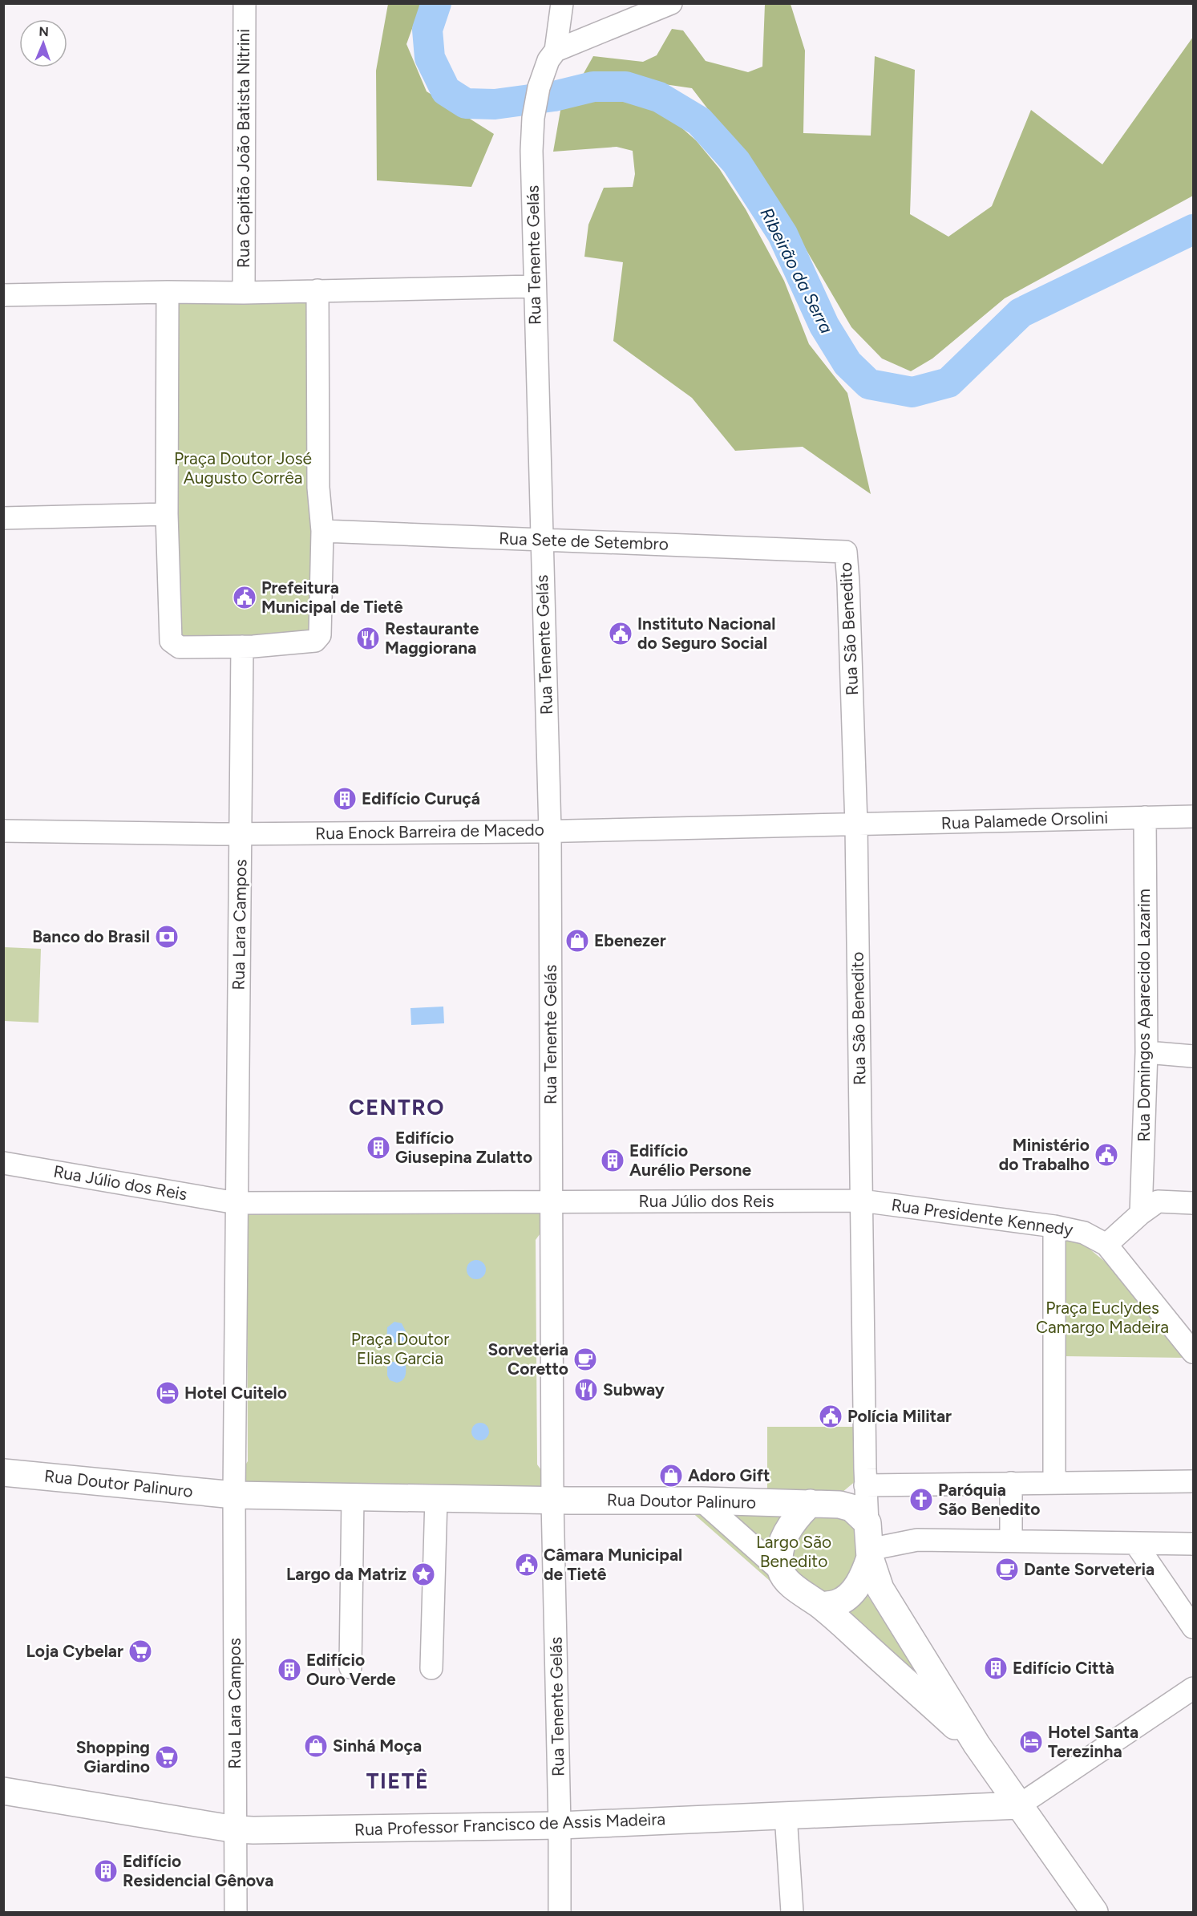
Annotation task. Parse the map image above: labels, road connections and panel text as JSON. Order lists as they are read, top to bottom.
{
  "streets": {
    "main road": ["Rua Doutor Palinuro", "Rua Professor Francisco de Assis Madeira"],
    "street": [
      "Rua Capitão João Batista Nitrini",
      "Rua Tenente Gelás",
      "Rua Sete de Setembro",
      "Rua São Benedito",
      "Rua Palamede Orsolini",
      "Rua Enock Barreira de Macedo",
      "Rua Lara Campos",
      "Rua Domingos Aparecido Lazarim",
      "Rua Júlio dos Reis",
      "Rua Presidente Kennedy"
    ]
  },
  "crossings": [
    ["Rua Tenente Gelás", "Rua Sete de Setembro"],
    ["Rua Tenente Gelás", "Rua Enock Barreira de Macedo"],
    ["Rua Tenente Gelás", "Rua Júlio dos Reis"],
    ["Rua Tenente Gelás", "Rua Doutor Palinuro"],
    ["Rua Tenente Gelás", "Rua Professor Francisco de Assis Madeira"],
    ["Rua Sete de Setembro", "Rua São Benedito"],
    ["Rua São Benedito", "Rua Palamede Orsolini"],
    ["Rua São Benedito", "Rua Enock Barreira de Macedo"],
    ["Rua São Benedito", "Rua Júlio dos Reis"],
    ["Rua São Benedito", "Rua Presidente Kennedy"],
    ["Rua Palamede Orsolini", "Rua Enock Barreira de Macedo"],
    ["Rua Palamede Orsolini", "Rua Domingos Aparecido Lazarim"],
    ["Rua Enock Barreira de Macedo", "Rua Lara Campos"],
    ["Rua Lara Campos", "Rua Júlio dos Reis"],
    ["Rua Lara Campos", "Rua Doutor Palinuro"],
    ["Rua Lara Campos", "Rua Professor Francisco de Assis Madeira"],
    ["Rua Júlio dos Reis", "Rua Presidente Kennedy"]
  ],
  "districts": ["CENTRO", "TIETÊ"],
  "water": ["Ribeirão da Serra"],
  "parks": [
    "Praça Doutor José Augusto Corrêa",
    "Praça Euclydes Camargo Madeira",
    "Praça Doutor Elias Garcia",
    "Largo São Benedito"
  ],
  "places": {
    "public building": [
      "Prefeitura Municipal de Tietê",
      "Instituto Nacional do Seguro Social",
      "Ministério do Trabalho",
      "Polícia Militar",
      "Câmara Municipal de Tietê"
    ],
    "restaurant": ["Restaurante Maggiorana", "Subway"],
    "building": [
      "Edifício Curuçá",
      "Edifício Giusepina Zulatto",
      "Edifício Aurélio Persone",
      "Edifício Città",
      "Edifício Ouro Verde",
      "Edifício Residencial Gênova"
    ],
    "bank": ["Banco do Brasil"],
    "shop": ["Ebenezer", "Adoro Gift", "Sinhá Moça"],
    "cafe": ["Sorveteria Coretto", "Dante Sorveteria"],
    "hotel": ["Hotel Cuitelo", "Hotel Santa Terezinha"],
    "church": ["Paróquia São Benedito"],
    "place": ["Largo da Matriz"],
    "supermarket": ["Loja Cybelar", "Shopping Giardino"]
  },
  "north": "top"
}
